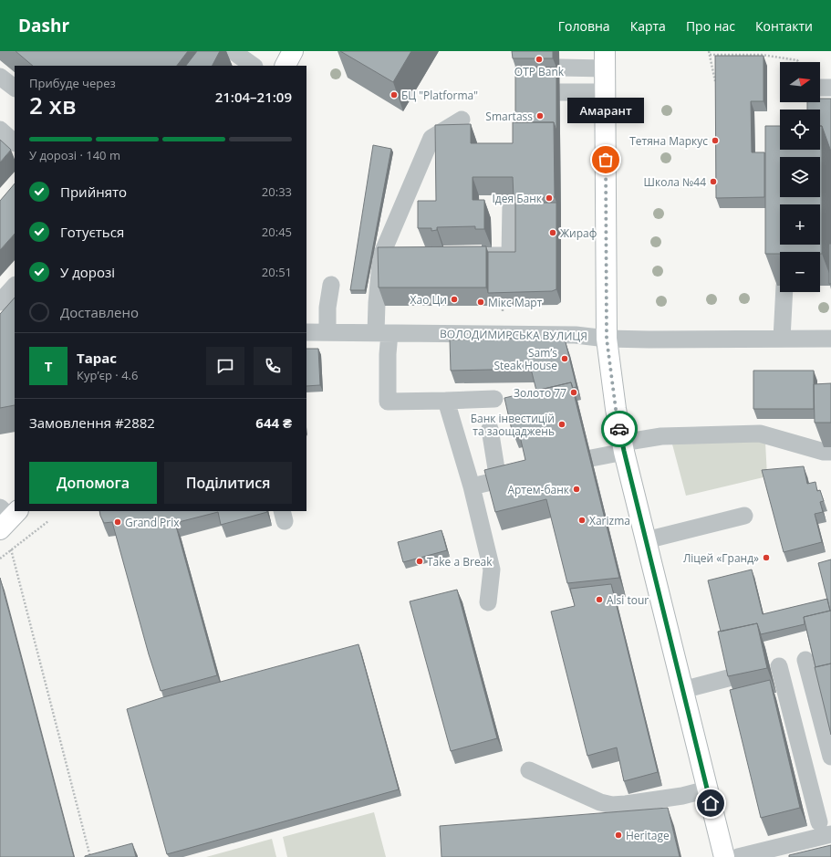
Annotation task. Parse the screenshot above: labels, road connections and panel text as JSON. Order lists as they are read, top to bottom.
{
  "streets": {
    "street": ["ВОЛОДИМИРСЬКА ВУЛИЦЯ"]
  },
  "places": [
    "OTP Bank",
    "БЦ \"Platforma\"",
    "Smartass",
    "Тетяна Маркус",
    "Амарант",
    "Школа №44",
    "Ідея Банк",
    "Жираф",
    "Хао Ци",
    "Мікс Март",
    "Sam’s Steak House",
    "Золото 77",
    "Банк інвестицій та заощаджень",
    "Артем-банк",
    "Xarizma",
    "Grand Prix",
    "Ліцей «Гранд»",
    "Take a Break",
    "Alsi tour",
    "Heritage"
  ],
  "north": "right",
  "page": {
    "header": "Dashr",
    "nav": [
      "Головна",
      "Карта",
      "Про нас",
      "Контакти"
    ],
    "map_buttons": ["+", "−"],
    "heading": ["2 хв", "Прибуде через", "21:04–21:09"],
    "panel": [
      "Тарас",
      "Кур’єр · 4.6",
      "Замовлення #2882",
      "644 ₴"
    ],
    "bubble": "Амарант",
    "bar": "У дорозі · 140 m",
    "list": [
      ["Прийнято", "20:33"],
      ["Готується", "20:45"],
      ["У дорозі", "20:51"],
      "Доставлено"
    ],
    "round": "Т",
    "buttons": ["Допомога", "Поділитися"]
  }
}
